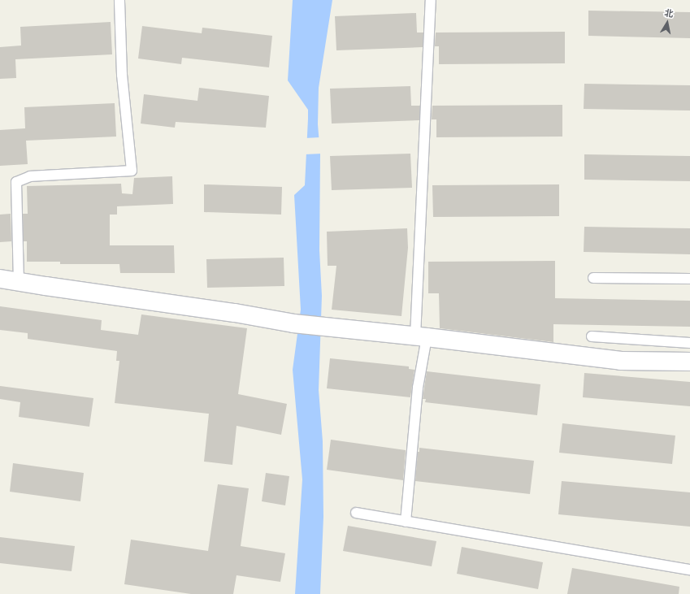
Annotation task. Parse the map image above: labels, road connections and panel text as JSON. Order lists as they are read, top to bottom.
{
  "north": "top"
}
